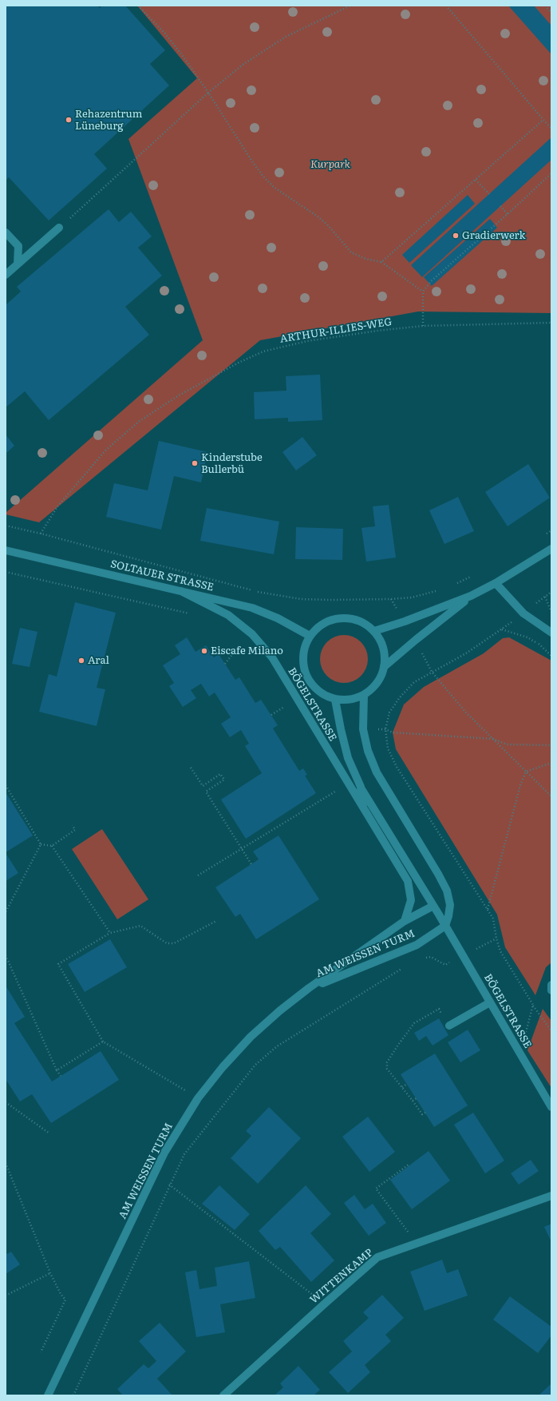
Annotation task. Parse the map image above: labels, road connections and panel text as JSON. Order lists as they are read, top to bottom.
{
  "streets": {
    "main road": [
      "SOLTAUER STRASSE",
      "BÖGELSTRASSE",
      "AM WEISSEN TURM",
      "WITTENKAMP"
    ],
    "path": ["ARTHUR-ILLIES-WEG"]
  },
  "crossings": [
    ["SOLTAUER STRASSE", "BÖGELSTRASSE"],
    ["BÖGELSTRASSE", "AM WEISSEN TURM"]
  ],
  "parks": ["Kurpark"],
  "places": [
    "Rehazentrum Lüneburg",
    "Gradierwerk",
    "Kinderstube Bullerbü",
    "Eiscafe Milano",
    "Aral"
  ]
}
